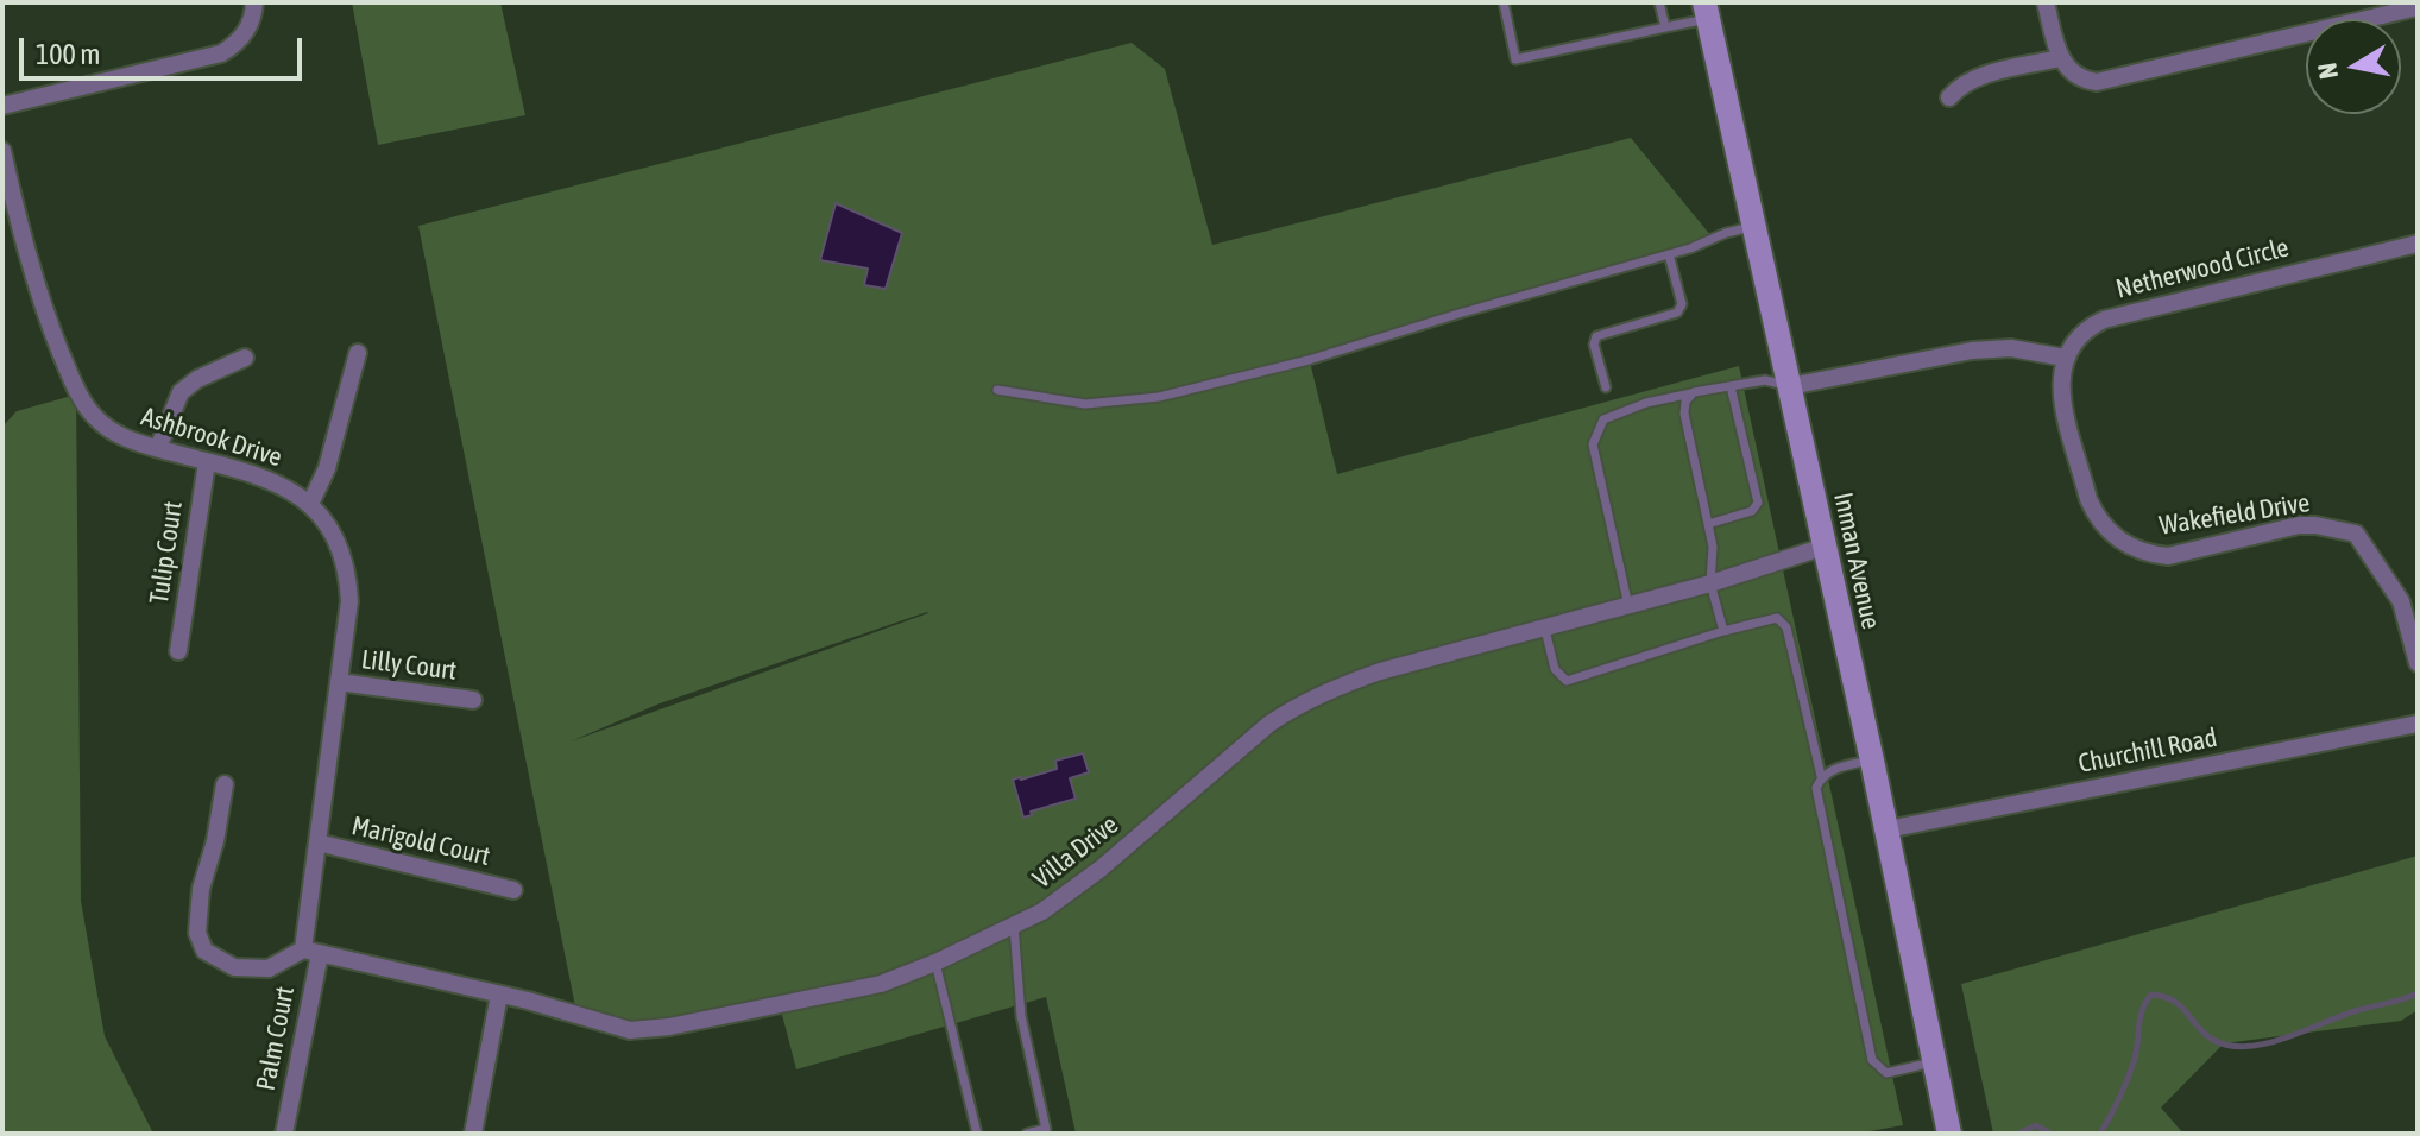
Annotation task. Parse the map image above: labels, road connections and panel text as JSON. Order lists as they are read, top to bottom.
{
  "streets": {
    "main road": ["Inman Avenue"],
    "street": [
      "Netherwood Circle",
      "Ashbrook Drive",
      "Wakefield Drive",
      "Tulip Court",
      "Lilly Court",
      "Churchill Road",
      "Marigold Court",
      "Villa Drive",
      "Palm Court"
    ]
  },
  "crossings": [
    ["Netherwood Circle", "Wakefield Drive"],
    ["Ashbrook Drive", "Tulip Court"],
    ["Ashbrook Drive", "Lilly Court"],
    ["Ashbrook Drive", "Marigold Court"],
    ["Ashbrook Drive", "Villa Drive"],
    ["Ashbrook Drive", "Palm Court"],
    ["Inman Avenue", "Churchill Road"],
    ["Inman Avenue", "Villa Drive"],
    ["Villa Drive", "Palm Court"]
  ],
  "scale_bar": "100 m",
  "north": "left"
}
